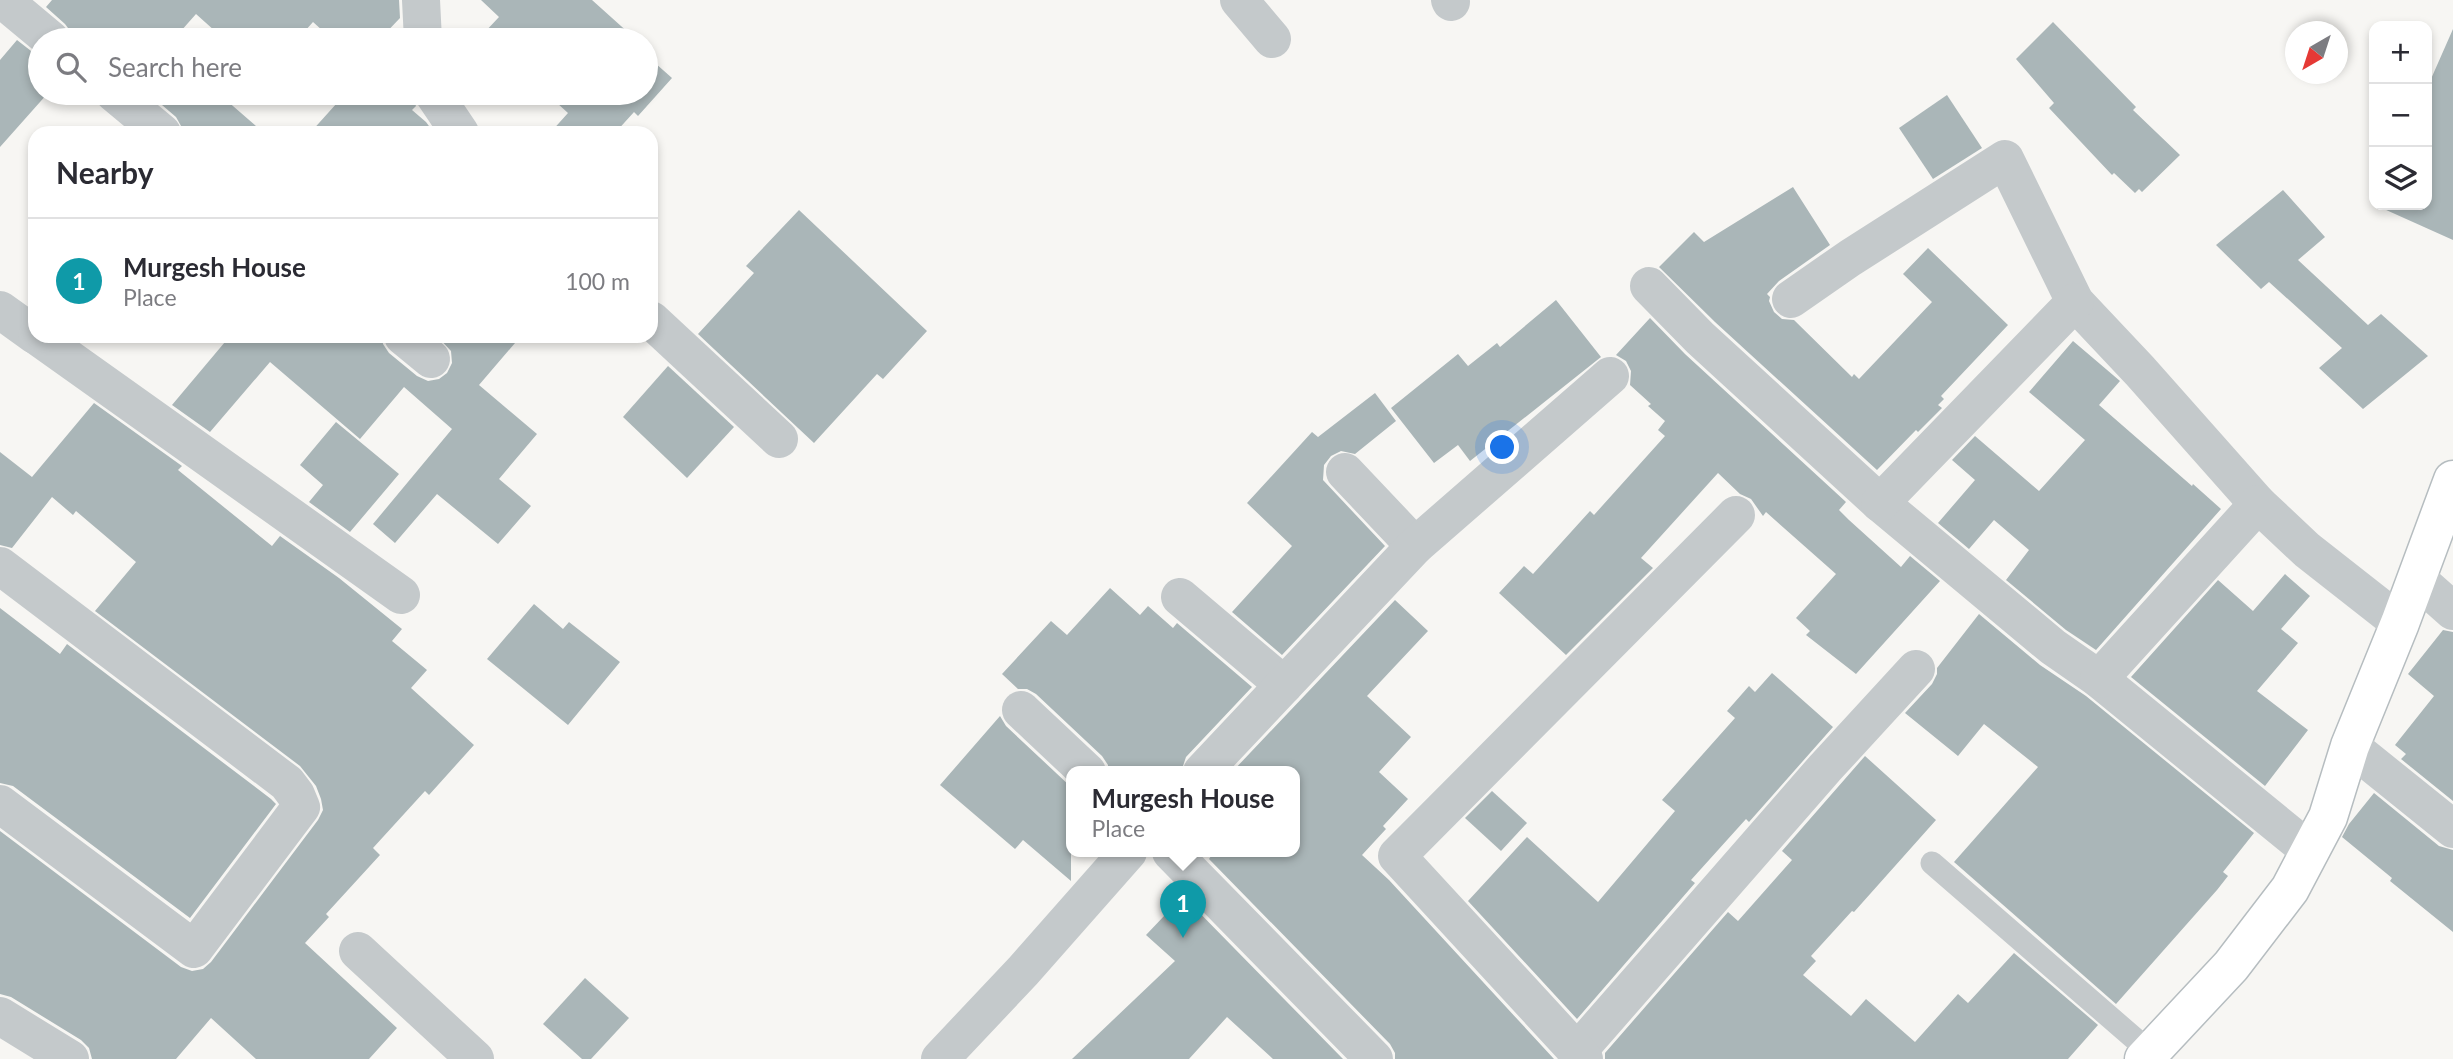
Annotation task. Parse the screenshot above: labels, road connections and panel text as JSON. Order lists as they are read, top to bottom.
{
  "north": "bottom left",
  "page": {
    "map_buttons": ["+", "−"],
    "search": "Search here",
    "heading": "Nearby",
    "list": [
      {
        "mark": "1",
        "name": "Murgesh House",
        "note": "Place",
        "value": "100 m"
      }
    ],
    "popup": ["Murgesh House", "Place"],
    "pins": "1"
  }
}
